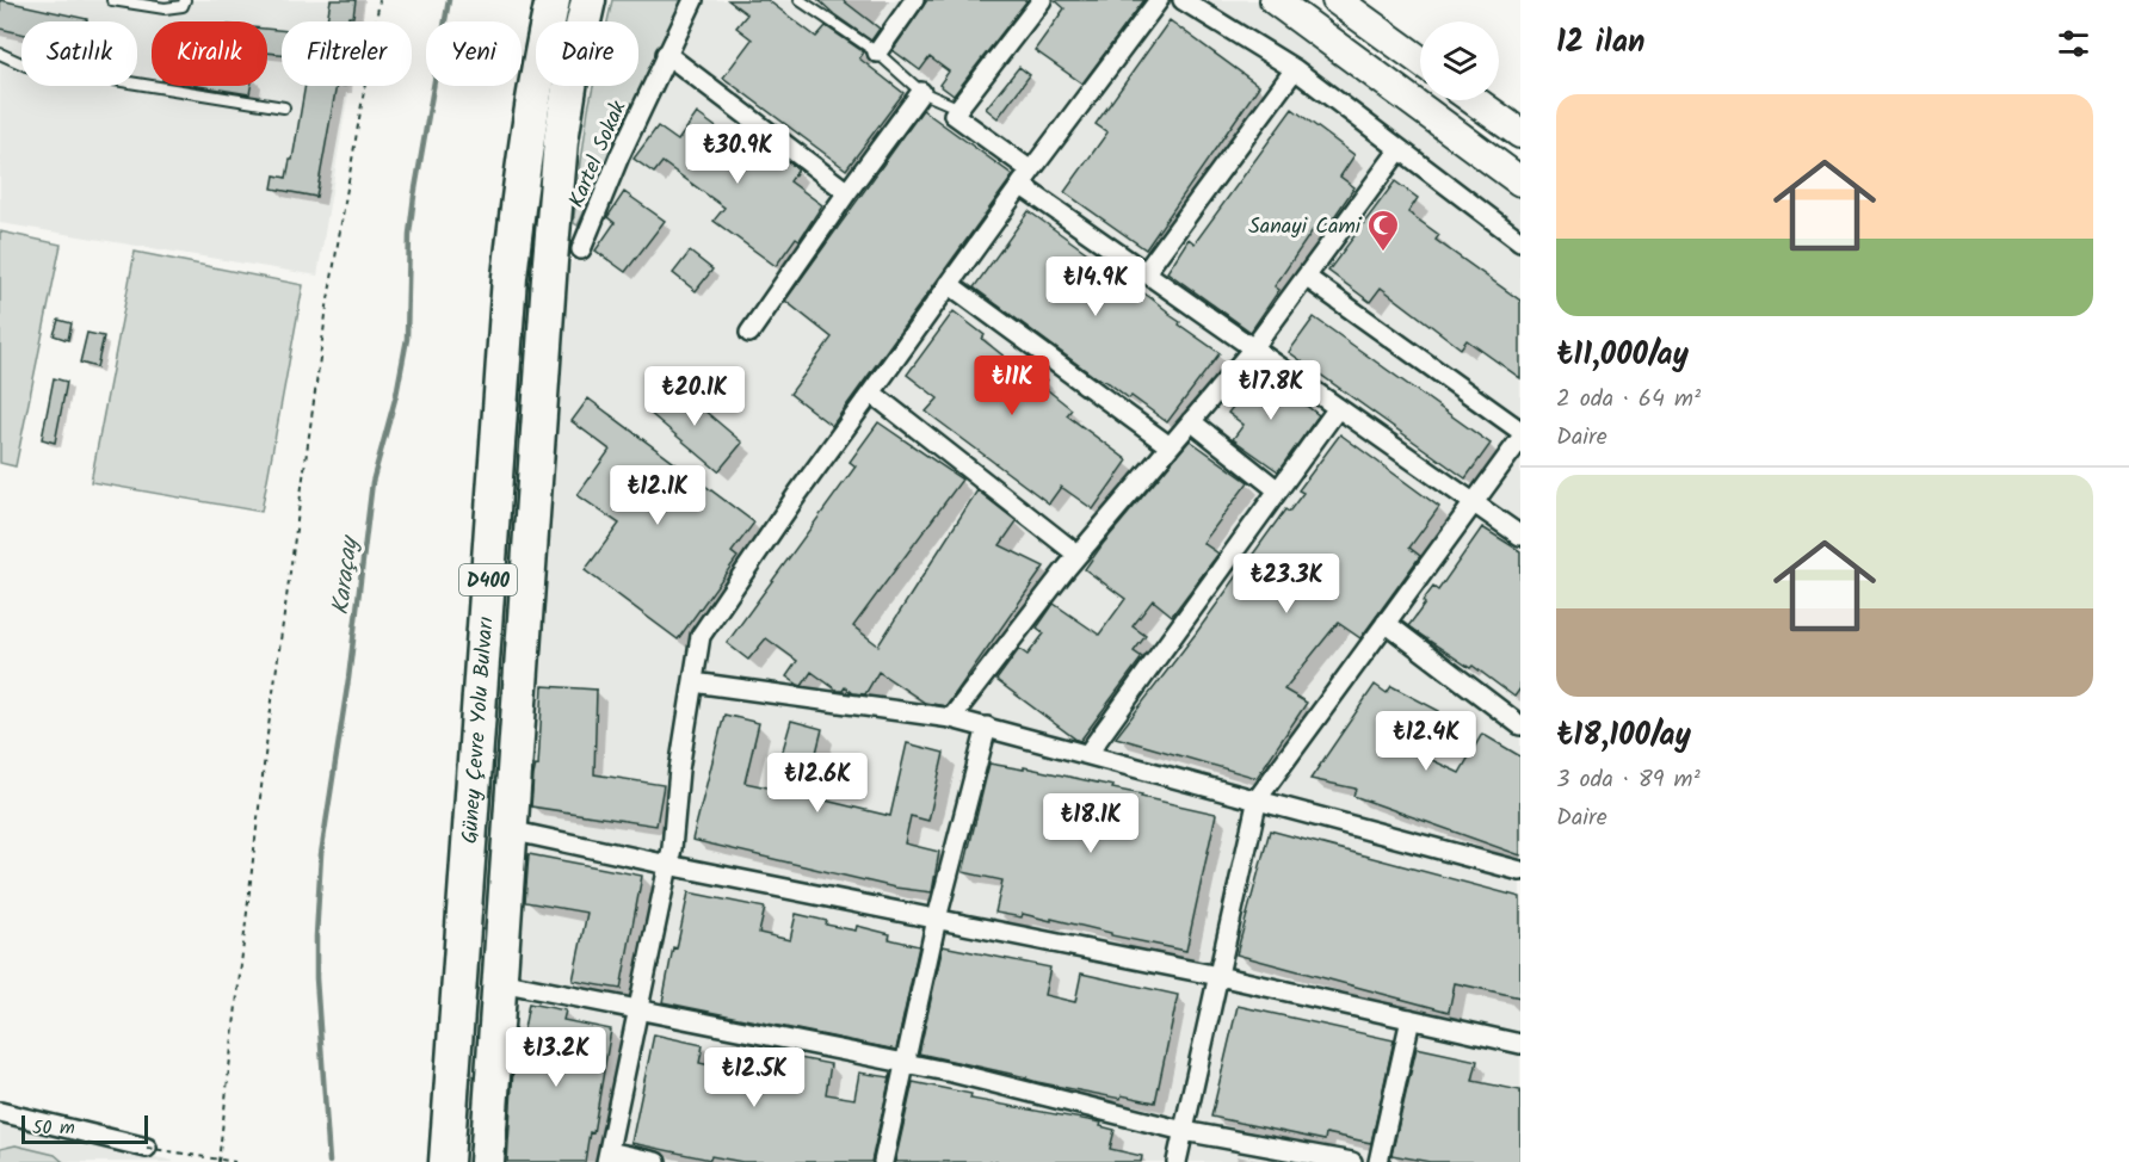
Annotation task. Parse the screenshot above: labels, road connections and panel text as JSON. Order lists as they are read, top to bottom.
{
  "streets": {
    "highway": ["D400", "Güney Çevre Yolu Bulvarı"],
    "street": ["Kartel Sokak"]
  },
  "water": ["Karaçay"],
  "places": {
    "mosque": ["Sanayi Cami"]
  },
  "scale_bar": "50 m",
  "page": {
    "heading": "12 ilan",
    "chip": [
      "Satılık",
      "Kiralık",
      "Filtreler",
      "Yeni",
      "Daire"
    ],
    "list": [
      {
        "name": "₺11,000/ay",
        "note": "2 oda · 64 m² · Daire"
      },
      {
        "name": "₺18,100/ay",
        "note": "3 oda · 89 m² · Daire"
      }
    ],
    "price": [
      "₺30.9K",
      "₺14.9K",
      "₺11K",
      "₺17.8K",
      "₺20.1K",
      "₺12.1K",
      "₺23.3K",
      "₺12.4K",
      "₺12.6K",
      "₺18.1K",
      "₺13.2K",
      "₺12.5K"
    ],
    "scale": "50 m"
  }
}
